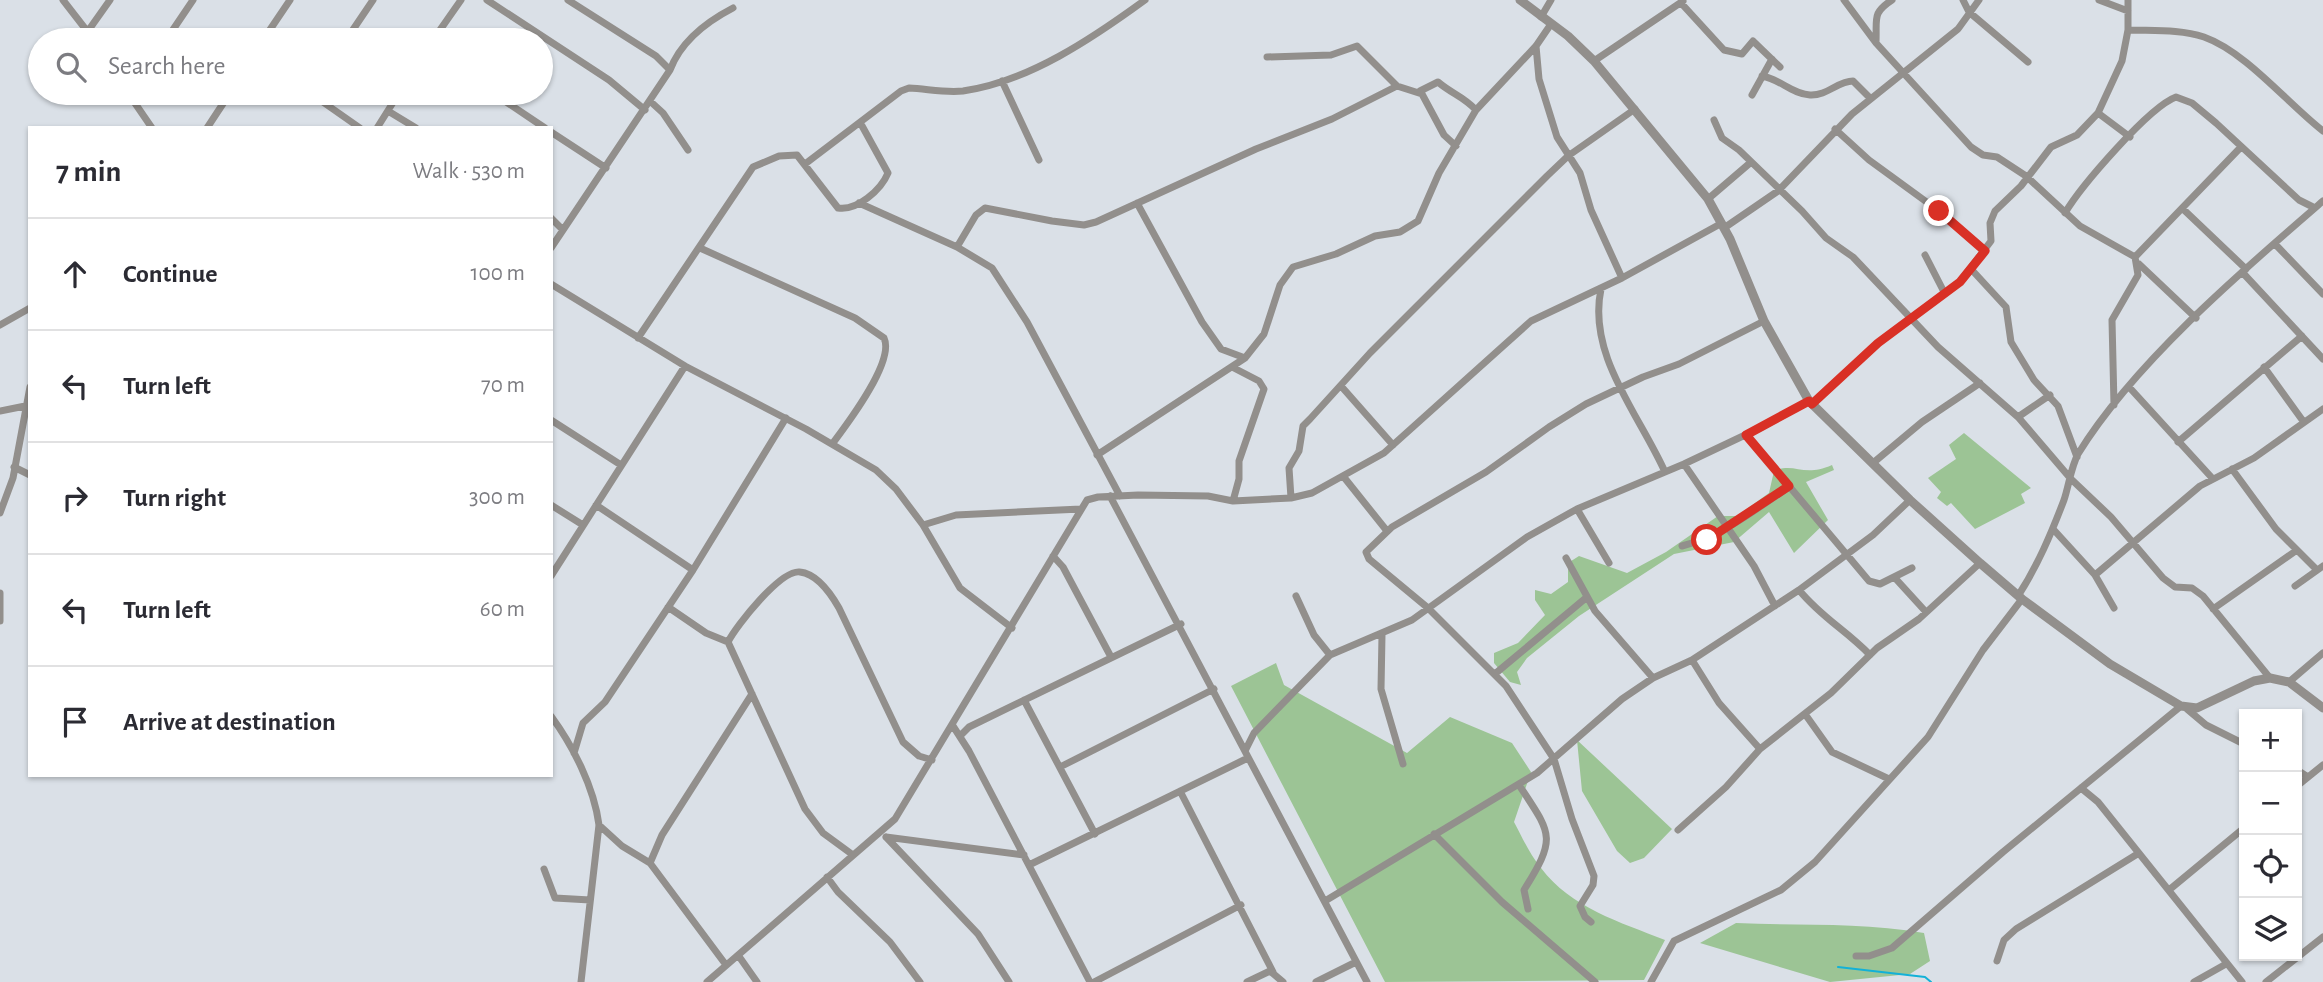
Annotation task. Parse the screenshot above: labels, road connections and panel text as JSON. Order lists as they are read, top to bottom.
{
  "page": {
    "search": "Search here",
    "heading": ["7 min", "Walk · 530 m"],
    "list": [
      ["Continue", "100 m"],
      ["Turn left", "70 m"],
      ["Turn right", "300 m"],
      ["Turn left", "60 m"],
      "Arrive at destination"
    ],
    "map_buttons": ["+", "−"]
  }
}
